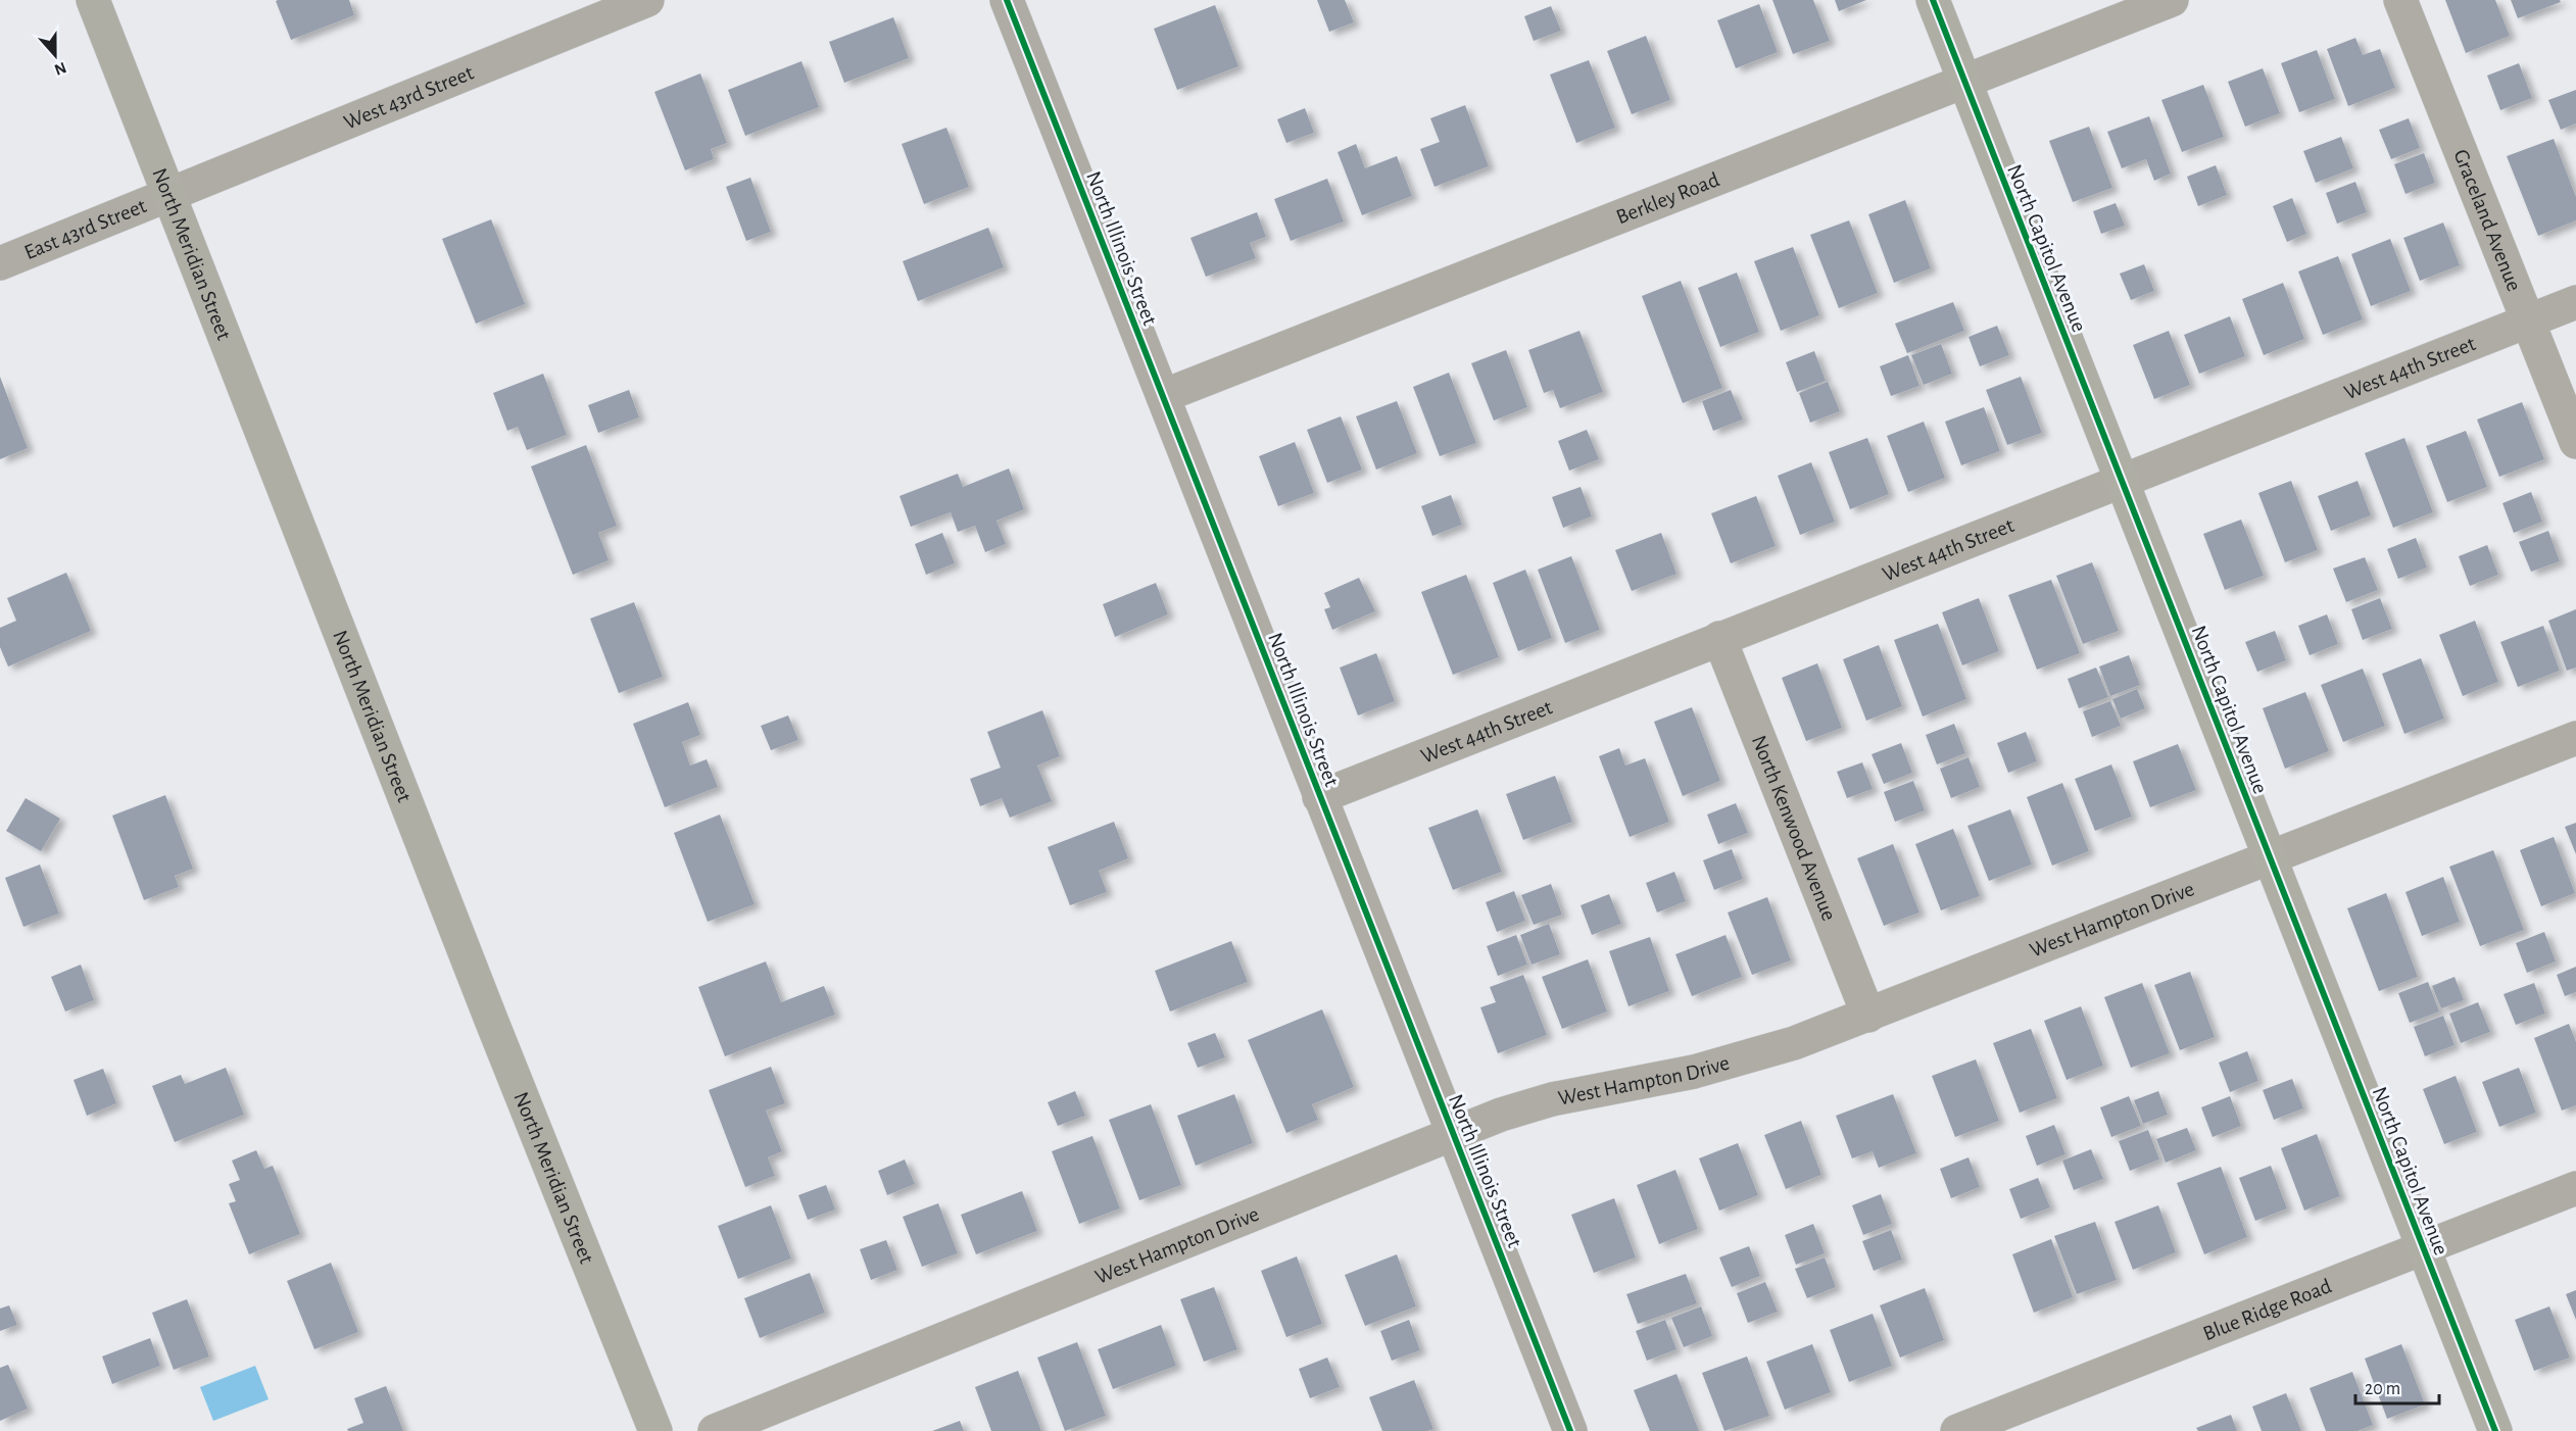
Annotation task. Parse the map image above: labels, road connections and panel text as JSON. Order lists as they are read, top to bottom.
{
  "streets": {
    "main road": ["North Capitol Avenue", "North Meridian Street"],
    "street": [
      "West 43rd Street",
      "Berkley Road",
      "Graceland Avenue",
      "East 43rd Street",
      "North Illinois Street",
      "West 44th Street",
      "North Kenwood Avenue",
      "West Hampton Drive",
      "Blue Ridge Road"
    ]
  },
  "crossings": [
    ["West 43rd Street", "East 43rd Street"],
    ["West 43rd Street", "North Meridian Street"],
    ["Berkley Road", "North Illinois Street"],
    ["Berkley Road", "North Capitol Avenue"],
    ["Graceland Avenue", "West 44th Street"],
    ["East 43rd Street", "North Meridian Street"],
    ["North Illinois Street", "West 44th Street"],
    ["North Illinois Street", "West Hampton Drive"],
    ["North Capitol Avenue", "West 44th Street"],
    ["North Capitol Avenue", "West Hampton Drive"],
    ["North Capitol Avenue", "Blue Ridge Road"],
    ["West 44th Street", "North Kenwood Avenue"],
    ["North Kenwood Avenue", "West Hampton Drive"]
  ],
  "scale_bar": "20 m",
  "north": "bottom"
}
